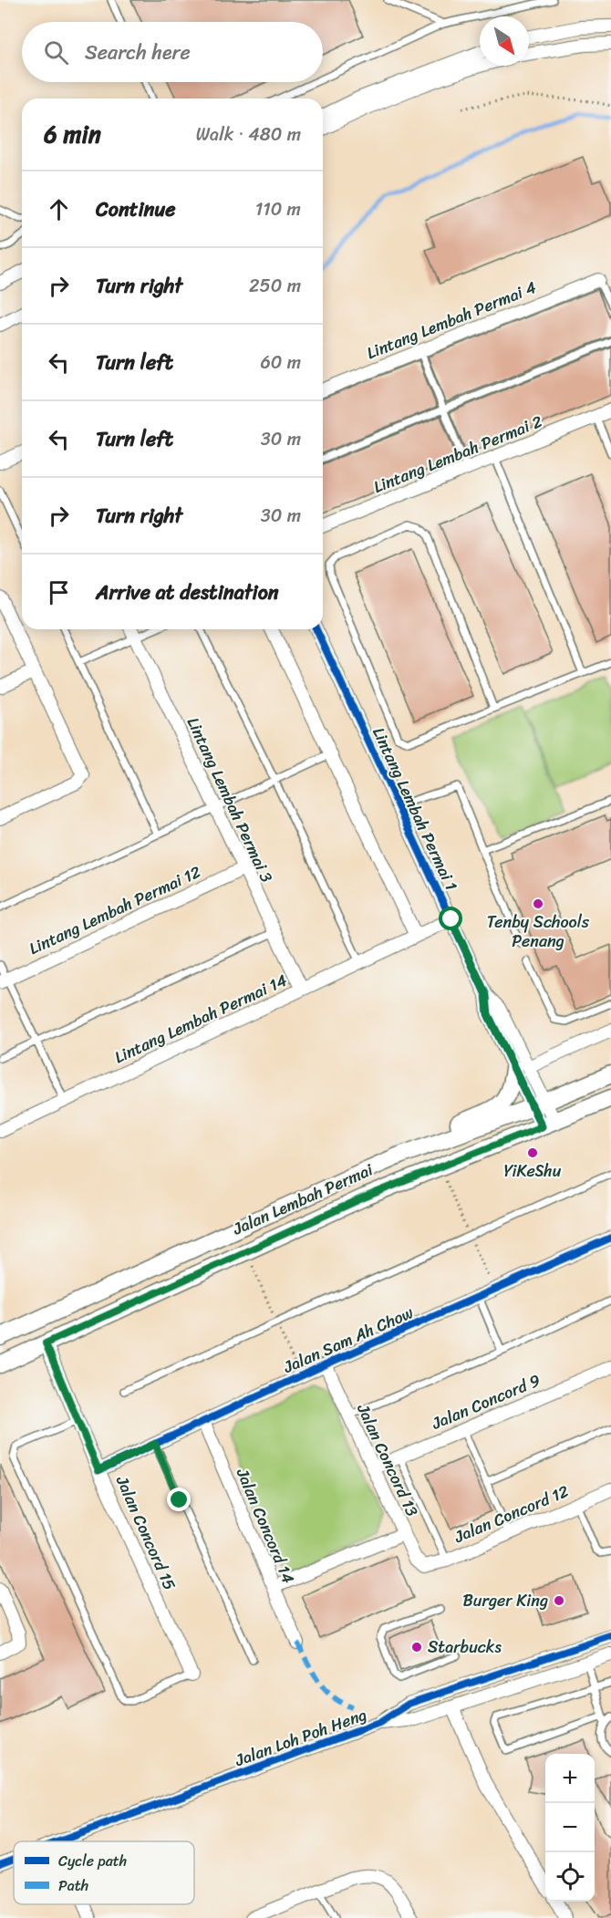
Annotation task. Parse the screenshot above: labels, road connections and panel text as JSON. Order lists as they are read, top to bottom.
{
  "streets": {
    "main road": ["Jalan Lembah Permai"],
    "street": [
      "Lintang Lembah Permai 4",
      "Lintang Lembah Permai 2",
      "Lintang Lembah Permai 3",
      "Lintang Lembah Permai 1",
      "Lintang Lembah Permai 12",
      "Lintang Lembah Permai 14",
      "Jalan Sam Ah Chow",
      "Jalan Concord 9",
      "Jalan Concord 13",
      "Jalan Concord 12",
      "Jalan Concord 14",
      "Jalan Concord 15",
      "Jalan Loh Poh Heng"
    ]
  },
  "crossings": [
    ["Lintang Lembah Permai 3", "Lintang Lembah Permai 12"],
    ["Lintang Lembah Permai 3", "Lintang Lembah Permai 14"],
    ["Lintang Lembah Permai 1", "Lintang Lembah Permai 14"],
    ["Lintang Lembah Permai 1", "Jalan Lembah Permai"],
    ["Jalan Lembah Permai", "Jalan Concord 15"],
    ["Jalan Sam Ah Chow", "Jalan Concord 13"],
    ["Jalan Sam Ah Chow", "Jalan Concord 14"],
    ["Jalan Sam Ah Chow", "Jalan Concord 15"],
    ["Jalan Concord 9", "Jalan Concord 13"],
    ["Jalan Concord 13", "Jalan Concord 12"]
  ],
  "places": [
    "Tenby Schools Penang",
    "YiKeShu",
    "Burger King",
    "Starbucks"
  ],
  "legend": ["Cycle path", "Path"],
  "north": "bottom right",
  "page": {
    "search": "Search here",
    "heading": ["6 min", "Walk · 480 m"],
    "list": [
      ["Continue", "110 m"],
      ["Turn right", "250 m"],
      ["Turn left", "60 m"],
      ["Turn left", "30 m"],
      ["Turn right", "30 m"],
      "Arrive at destination"
    ],
    "map_buttons": ["+", "−"]
  }
}
